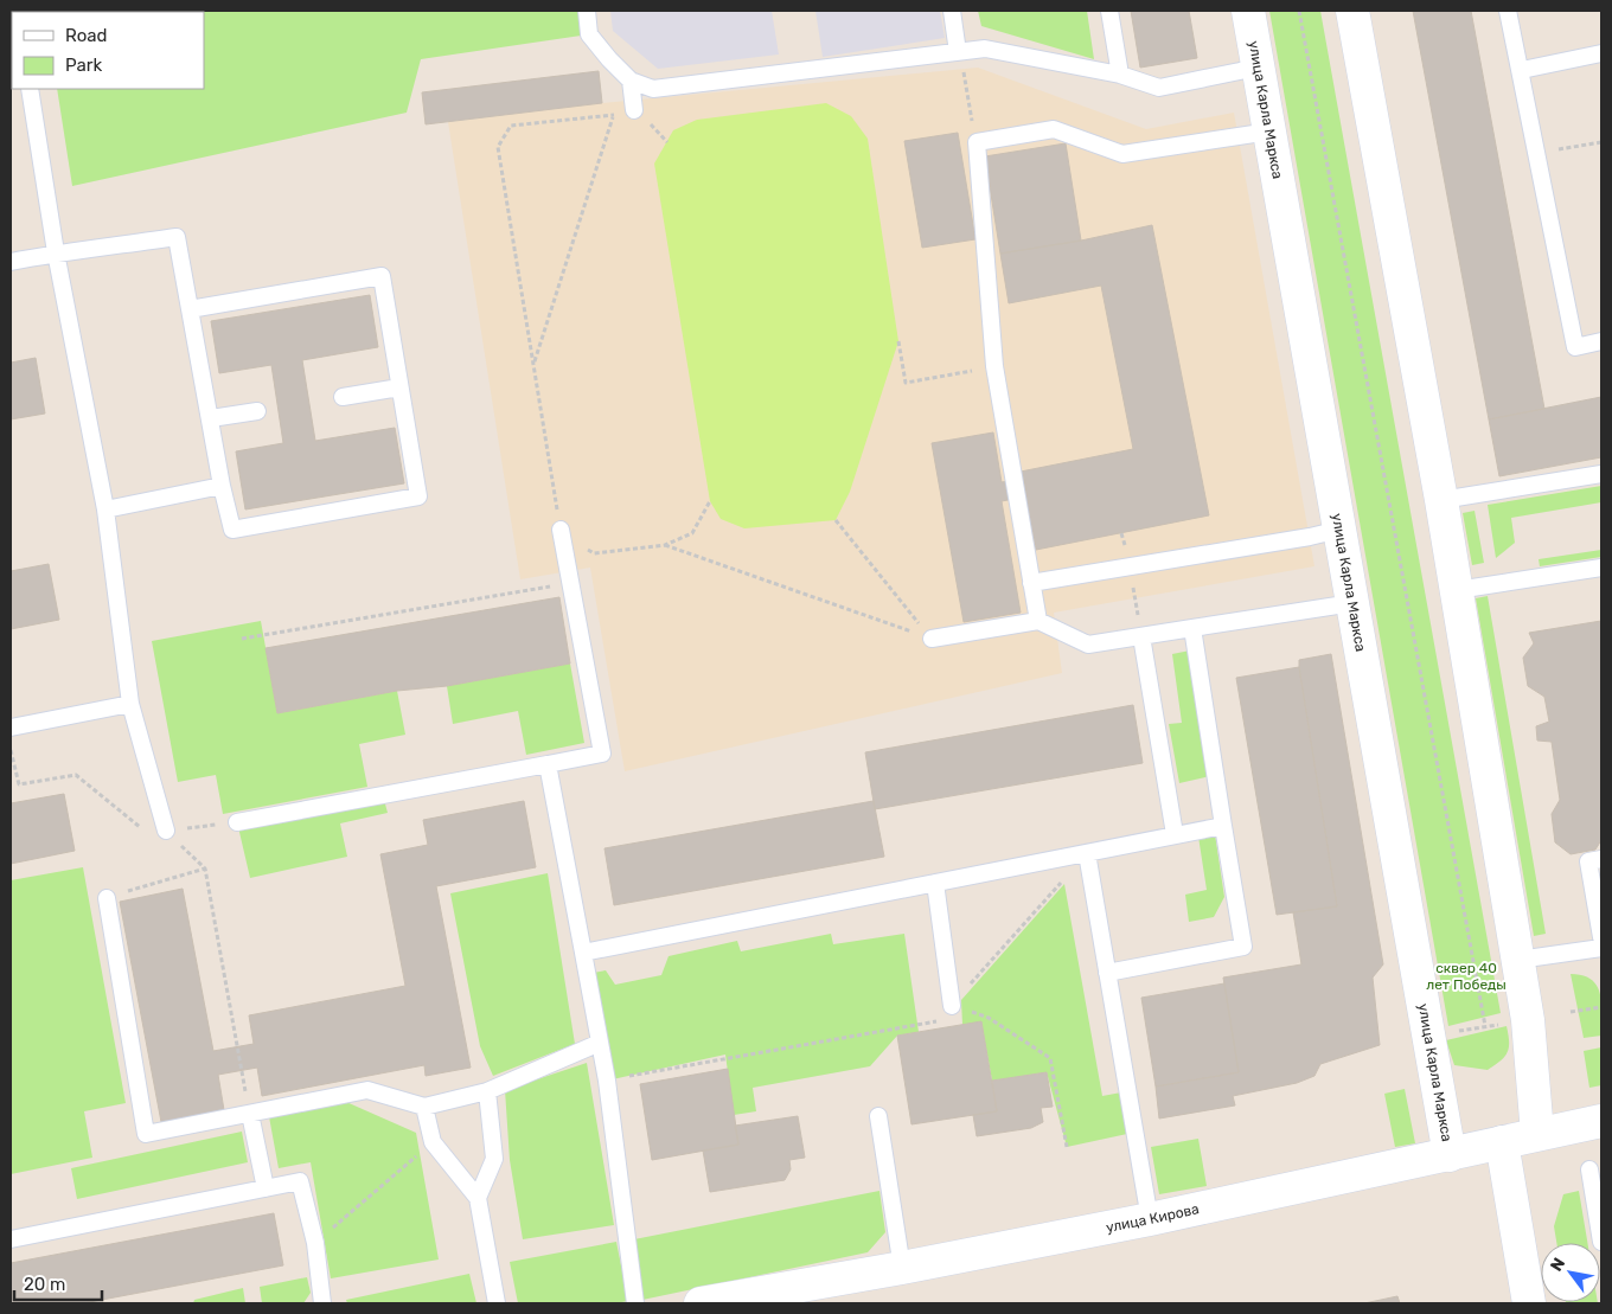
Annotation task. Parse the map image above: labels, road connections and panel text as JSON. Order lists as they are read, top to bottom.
{
  "streets": {
    "street": ["улица Карла Маркса", "улица Кирова"]
  },
  "crossings": [
    ["улица Карла Маркса", "улица Кирова"]
  ],
  "parks": ["сквер 40 лет Победы"],
  "legend": ["Road", "Park"],
  "scale_bar": "20 m",
  "north": "top left"
}
